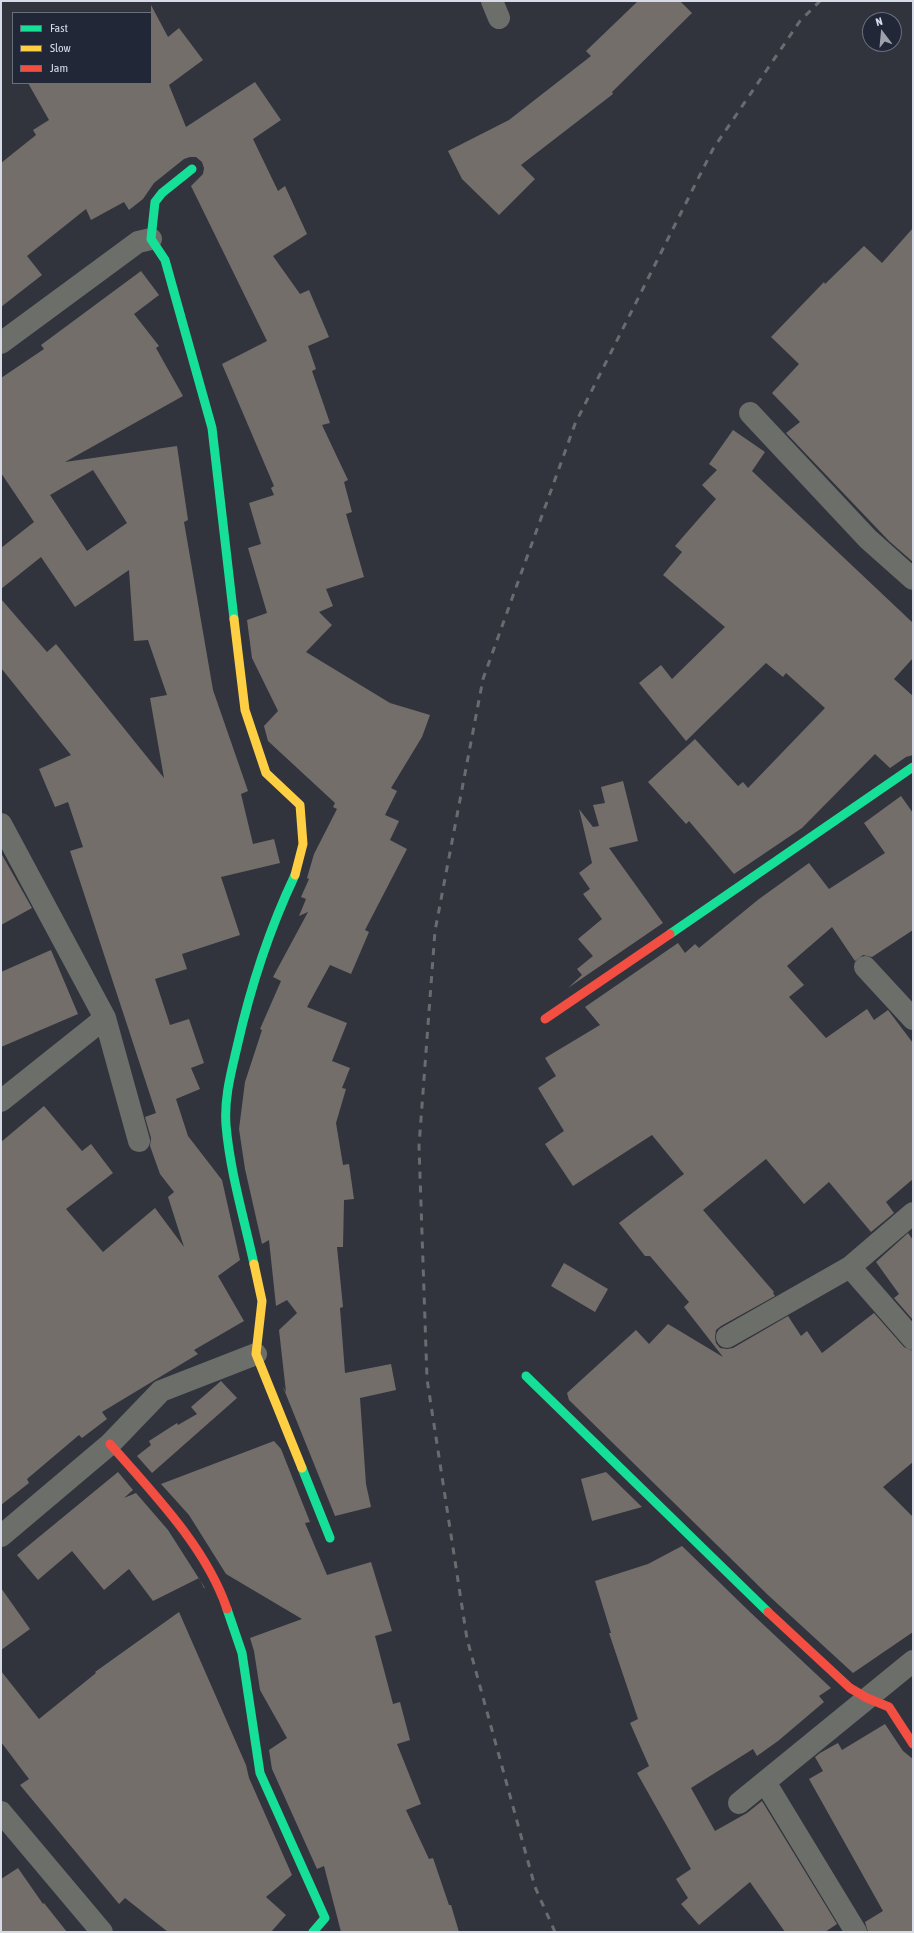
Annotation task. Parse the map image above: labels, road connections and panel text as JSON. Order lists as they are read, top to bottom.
{
  "legend": ["Fast", "Slow", "Jam"],
  "north": "top"
}
